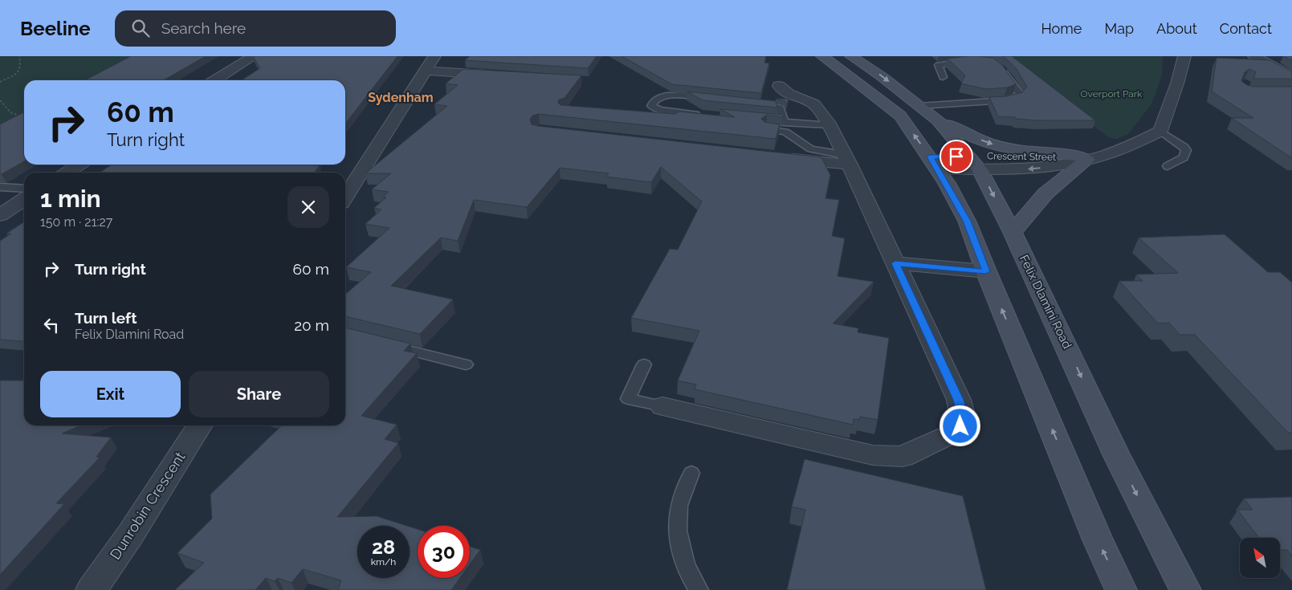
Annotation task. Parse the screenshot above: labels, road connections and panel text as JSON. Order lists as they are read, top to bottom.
{
  "streets": {
    "main road": ["Felix Dlamini Road"],
    "street": ["Crescent Street", "Dunrobin Crescent"]
  },
  "crossings": [
    ["Crescent Street", "Felix Dlamini Road"]
  ],
  "districts": ["Sydenham"],
  "parks": ["Overport Park"],
  "north": "top left",
  "page": {
    "header": "Beeline",
    "search": "Search here",
    "nav": [
      "Home",
      "Map",
      "About",
      "Contact"
    ],
    "turn": ["60 m", "Turn right"],
    "heading": ["1 min", "150 m · 21:27"],
    "list": [
      {
        "name": "Turn right",
        "value": "60 m"
      },
      {
        "name": "Turn left",
        "note": "Felix Dlamini Road",
        "value": "20 m"
      }
    ],
    "buttons": ["Exit", "Share"],
    "speed": "28 km/h",
    "limit": "30"
  }
}
